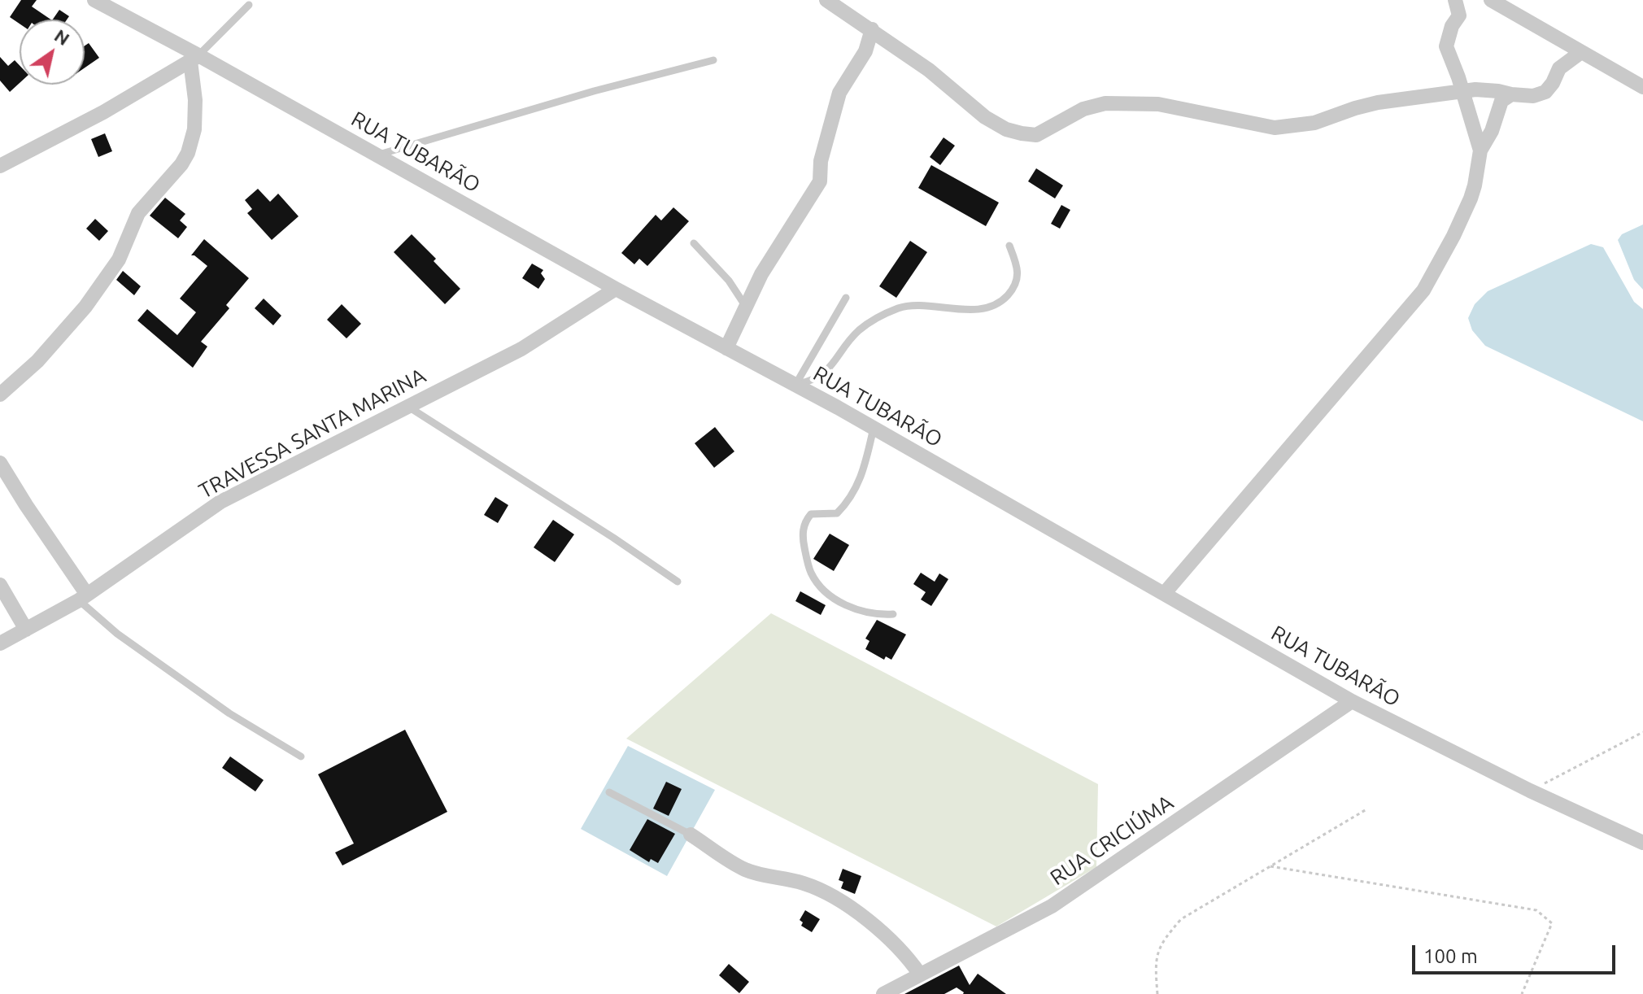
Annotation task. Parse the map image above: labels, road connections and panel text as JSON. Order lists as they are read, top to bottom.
{
  "streets": {
    "street": ["RUA TUBARÃO", "TRAVESSA SANTA MARINA", "RUA CRICIÚMA"]
  },
  "crossings": [
    ["RUA TUBARÃO", "TRAVESSA SANTA MARINA"],
    ["RUA TUBARÃO", "RUA CRICIÚMA"]
  ],
  "scale_bar": "100 m",
  "north": "top right"
}
